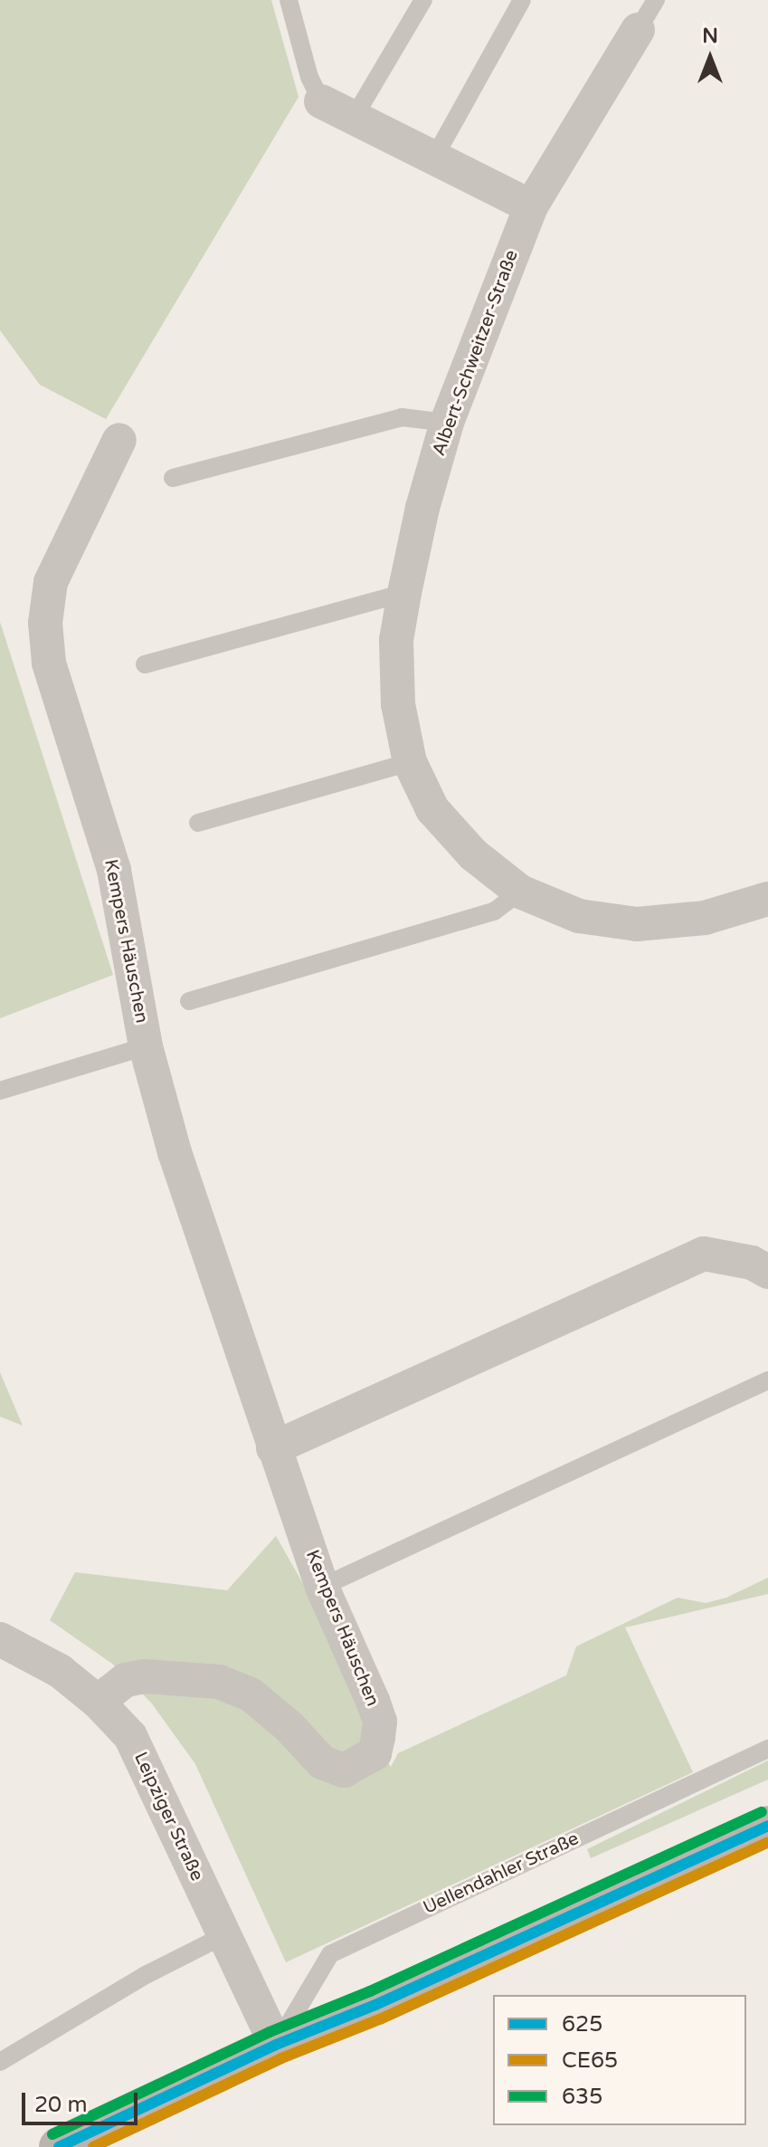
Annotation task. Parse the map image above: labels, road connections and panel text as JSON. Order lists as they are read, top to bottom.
{
  "streets": {
    "street": ["Albert-Schweitzer-Straße", "Kempers Häuschen", "Leipziger Straße"],
    "lane": ["Uellendahler Straße"]
  },
  "crossings": [
    ["Kempers Häuschen", "Leipziger Straße"],
    ["Leipziger Straße", "Uellendahler Straße"]
  ],
  "lines": ["transit line 635", "transit line 625", "transit line CE65"],
  "legend": ["625", "CE65", "635"],
  "scale_bar": "20 m",
  "north": "top"
}
